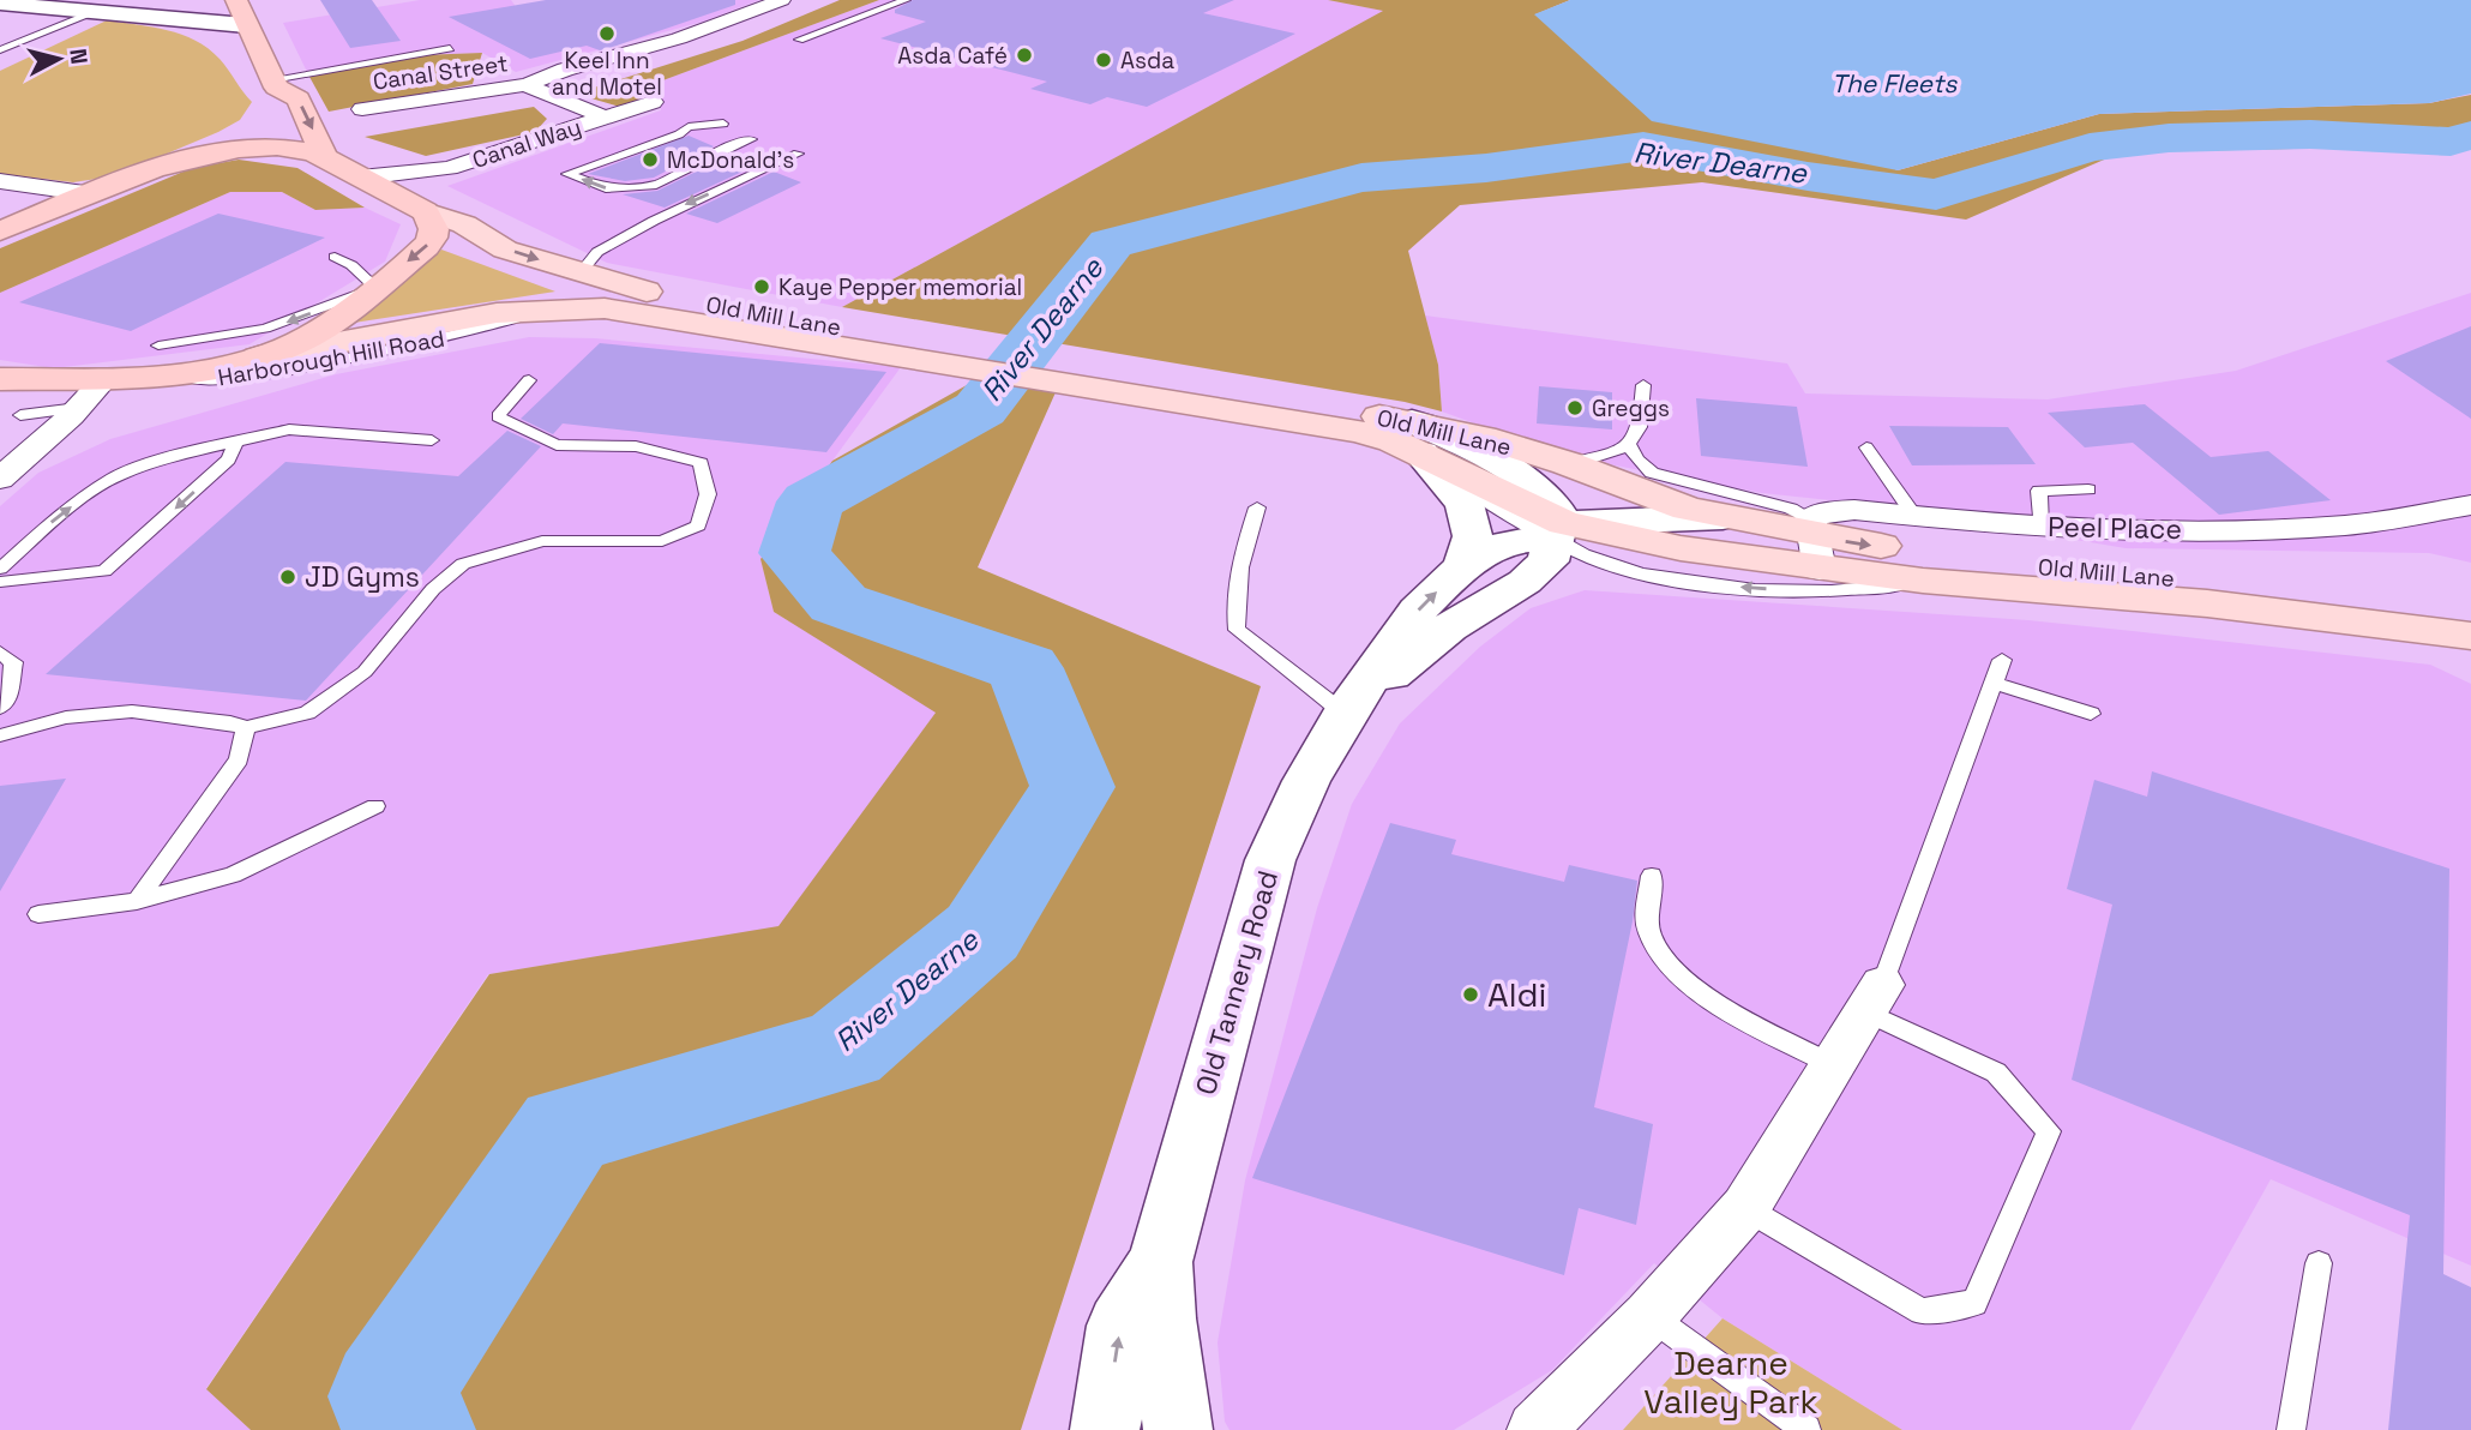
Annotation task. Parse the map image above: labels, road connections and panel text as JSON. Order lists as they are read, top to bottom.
{
  "streets": {
    "highway": ["Harborough Hill Road"],
    "main road": ["Old Mill Lane"],
    "street": [
      "Canal Street",
      "Canal Way",
      "Peel Place",
      "Old Tannery Road"
    ]
  },
  "crossings": [
    ["Canal Street", "Canal Way"],
    ["Canal Way", "Old Mill Lane"],
    ["Old Mill Lane", "Harborough Hill Road"],
    ["Old Mill Lane", "Peel Place"],
    ["Old Mill Lane", "Old Tannery Road"]
  ],
  "water": ["The Fleets", "River Dearne"],
  "parks": ["Dearne Valley Park"],
  "places": [
    "Keel Inn and Motel",
    "Asda Café",
    "Asda",
    "McDonald's",
    "Kaye Pepper memorial",
    "Greggs",
    "JD Gyms",
    "Aldi"
  ],
  "north": "right"
}
